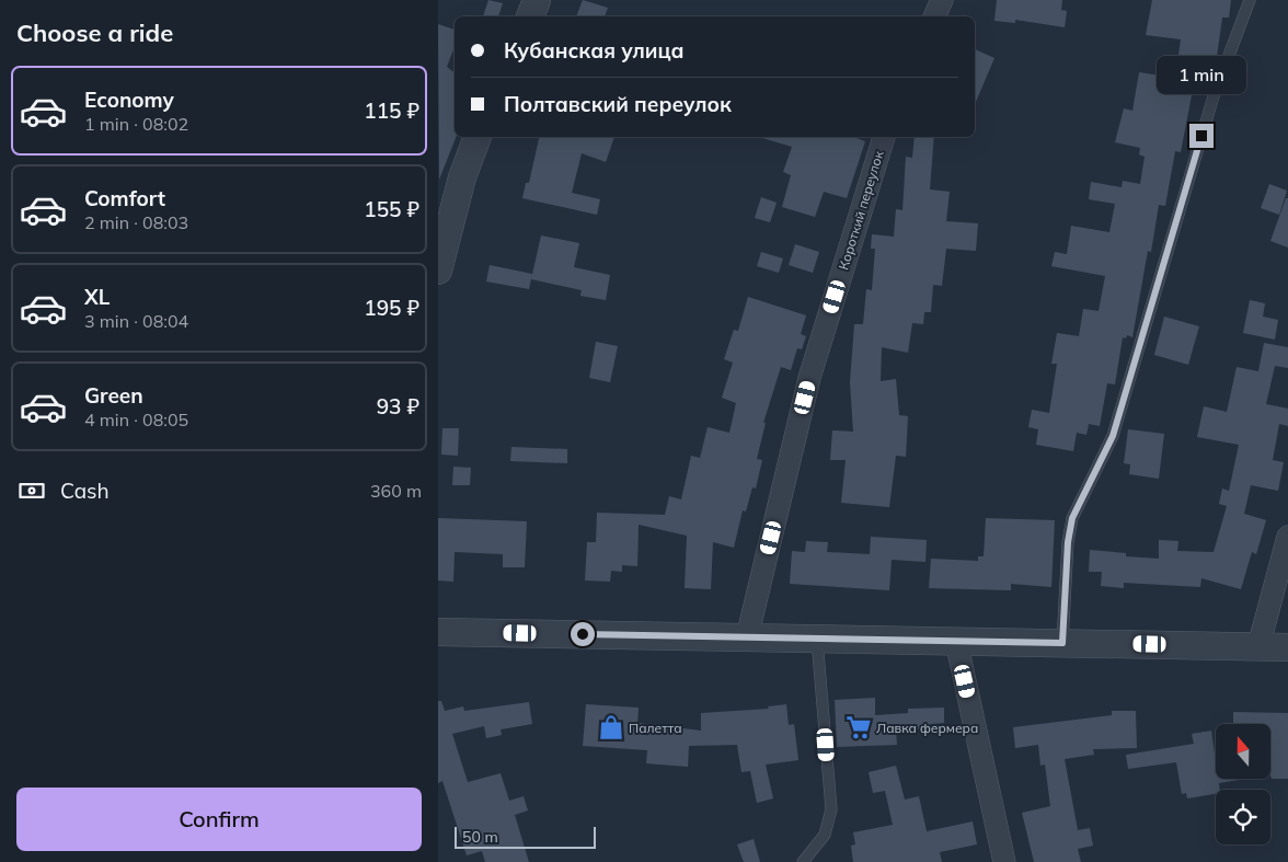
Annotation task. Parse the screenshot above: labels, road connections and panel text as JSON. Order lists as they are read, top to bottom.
{
  "streets": {
    "street": ["Короткий переулок"]
  },
  "places": {
    "shop": ["Палетта"],
    "supermarket": ["Лавка фермера"]
  },
  "scale_bar": "50 m",
  "north": "top",
  "page": {
    "heading": "Choose a ride",
    "banner": ["Кубанская улица", "Полтавский переулок"],
    "bubble": "1 min",
    "list": [
      {
        "name": "Economy",
        "note": "1 min · 08:02",
        "value": "115 ₽"
      },
      {
        "name": "Comfort",
        "note": "2 min · 08:03",
        "value": "155 ₽"
      },
      {
        "name": "XL",
        "note": "3 min · 08:04",
        "value": "195 ₽"
      },
      {
        "name": "Green",
        "note": "4 min · 08:05",
        "value": "93 ₽"
      }
    ],
    "pay": ["Cash", "360 m"],
    "buttons": "Confirm",
    "scale": "50 m"
  }
}
